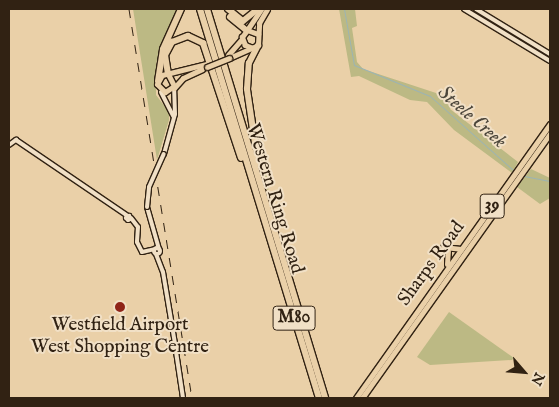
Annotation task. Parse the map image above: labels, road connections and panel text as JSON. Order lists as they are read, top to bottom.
{
  "streets": {
    "highway": ["Western Ring Road", "M80"],
    "main road": ["39", "Sharps Road"]
  },
  "water": ["Steele Creek"],
  "places": ["Westfield Airport West Shopping Centre"],
  "north": "bottom right"
}
